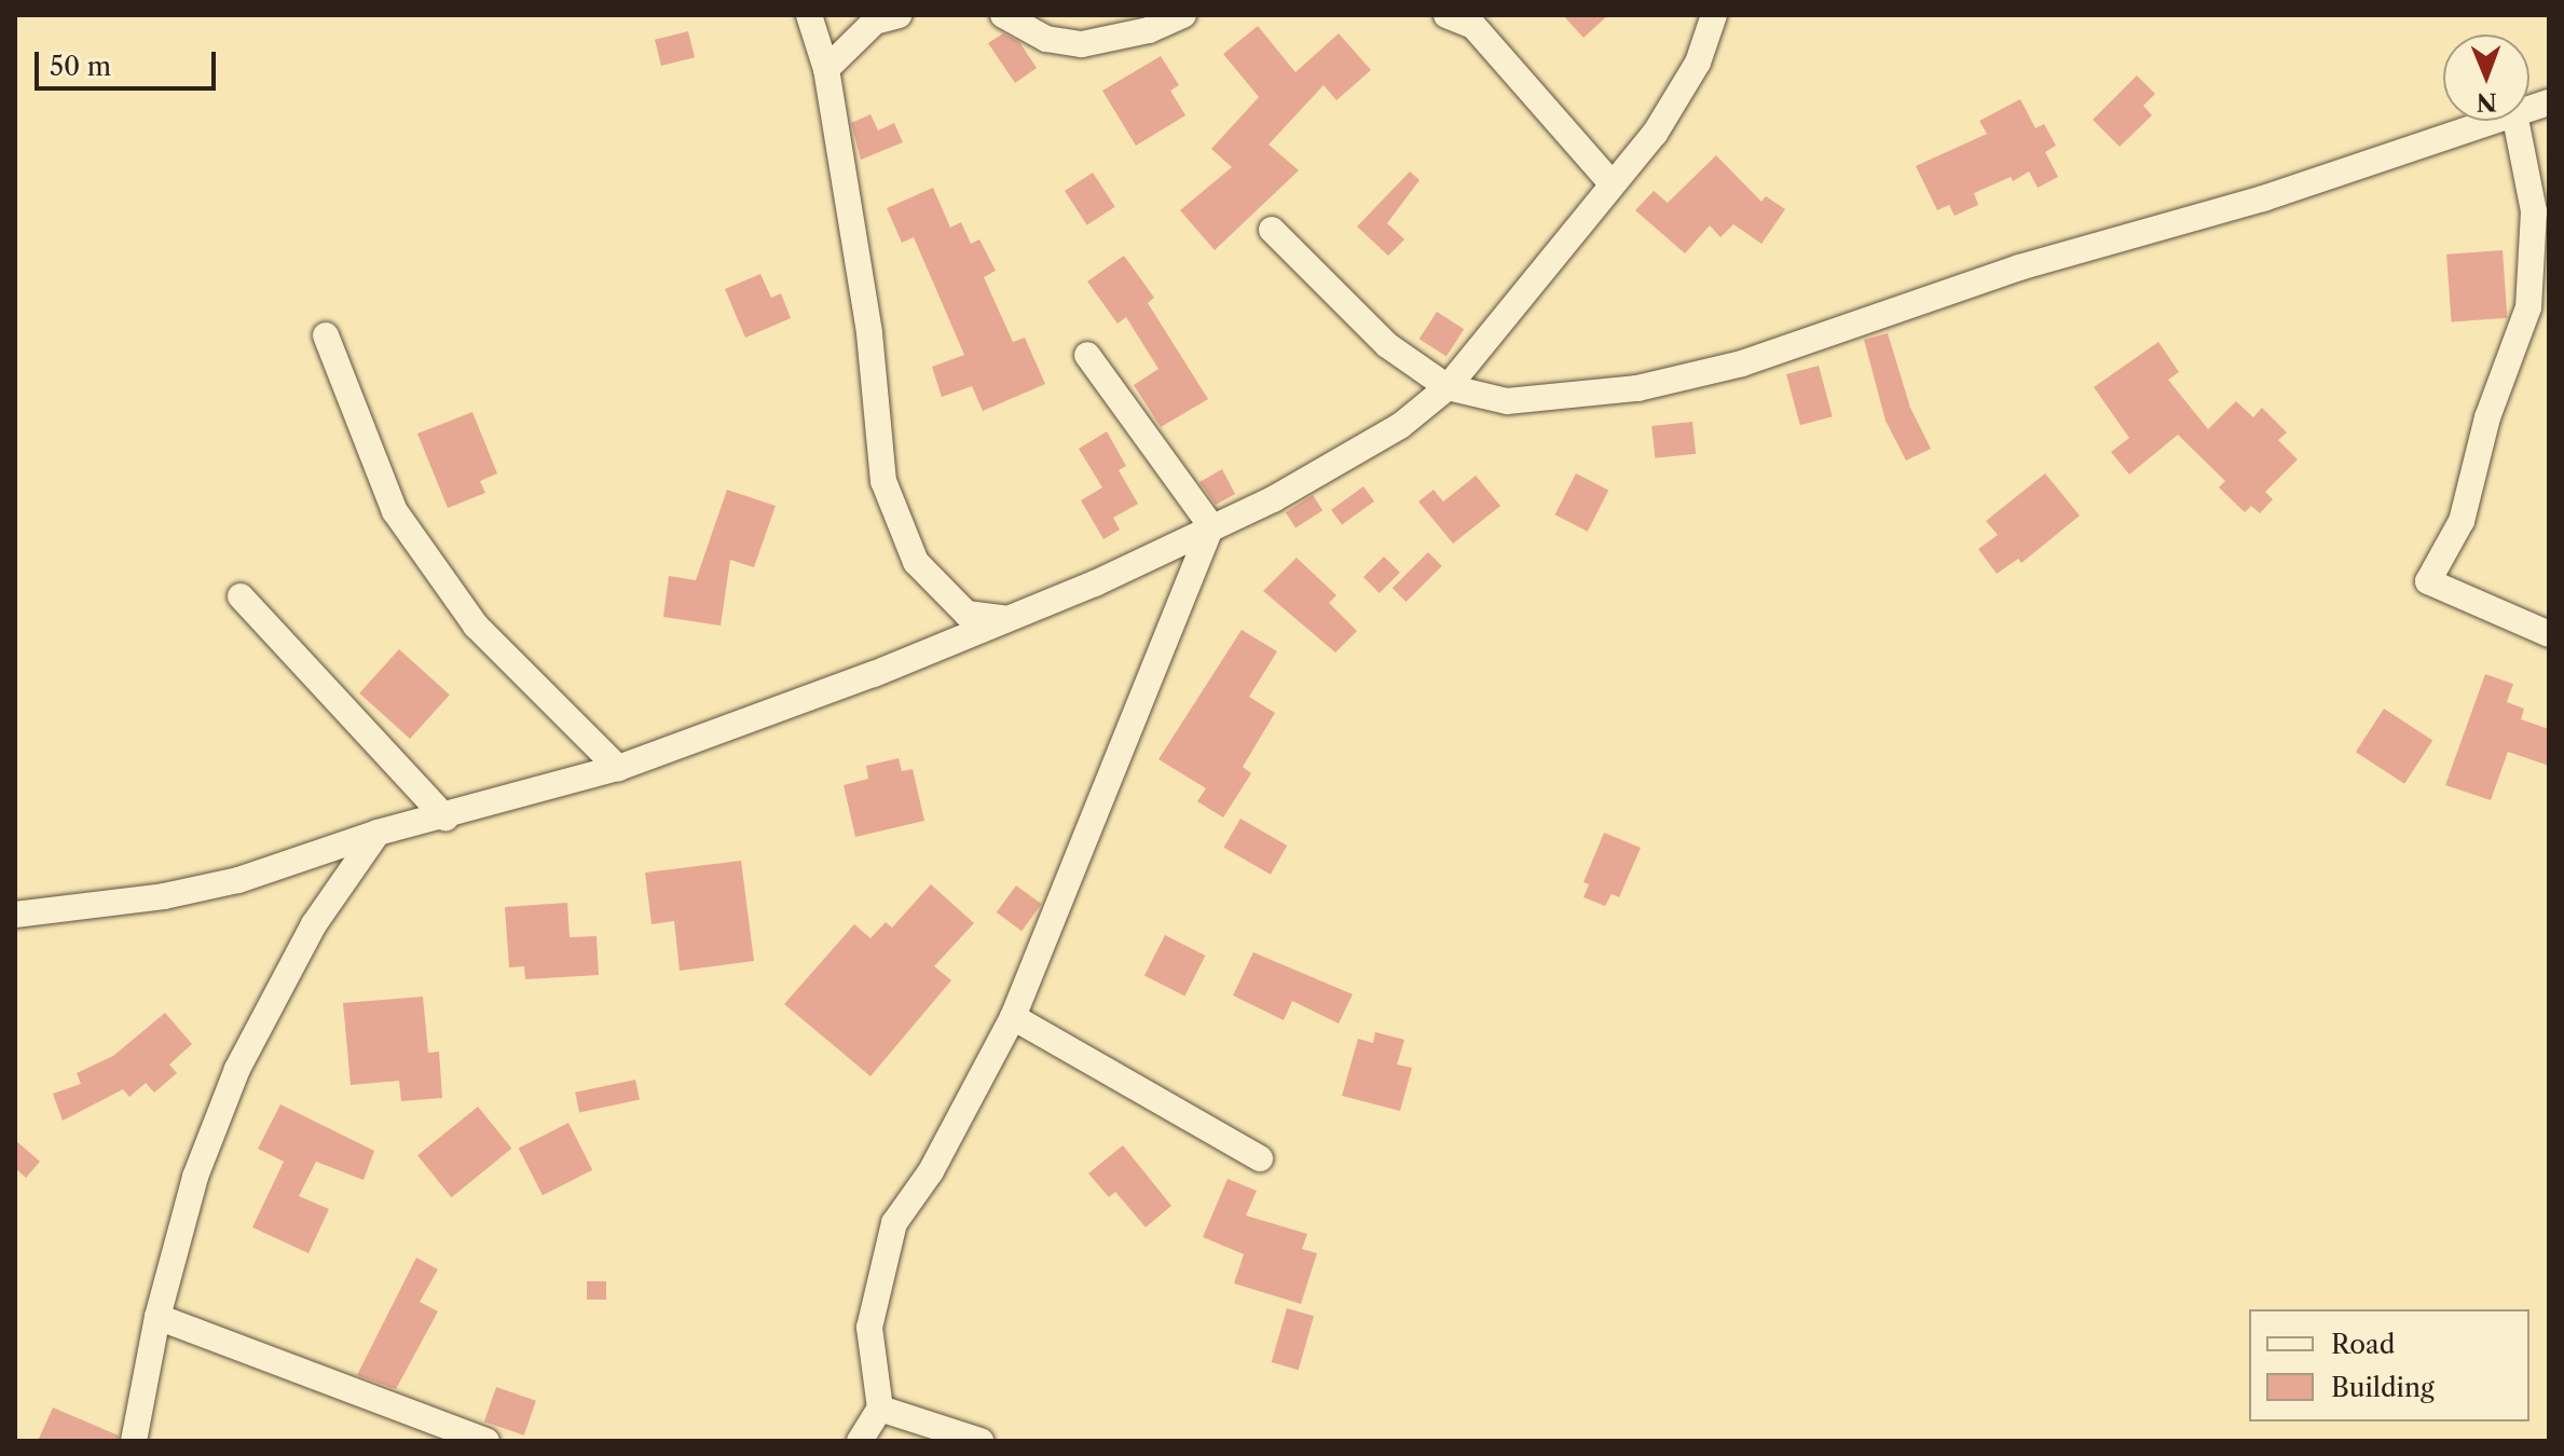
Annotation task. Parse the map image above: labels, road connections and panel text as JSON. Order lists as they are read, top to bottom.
{
  "legend": ["Road", "Building"],
  "scale_bar": "50 m",
  "north": "bottom"
}
